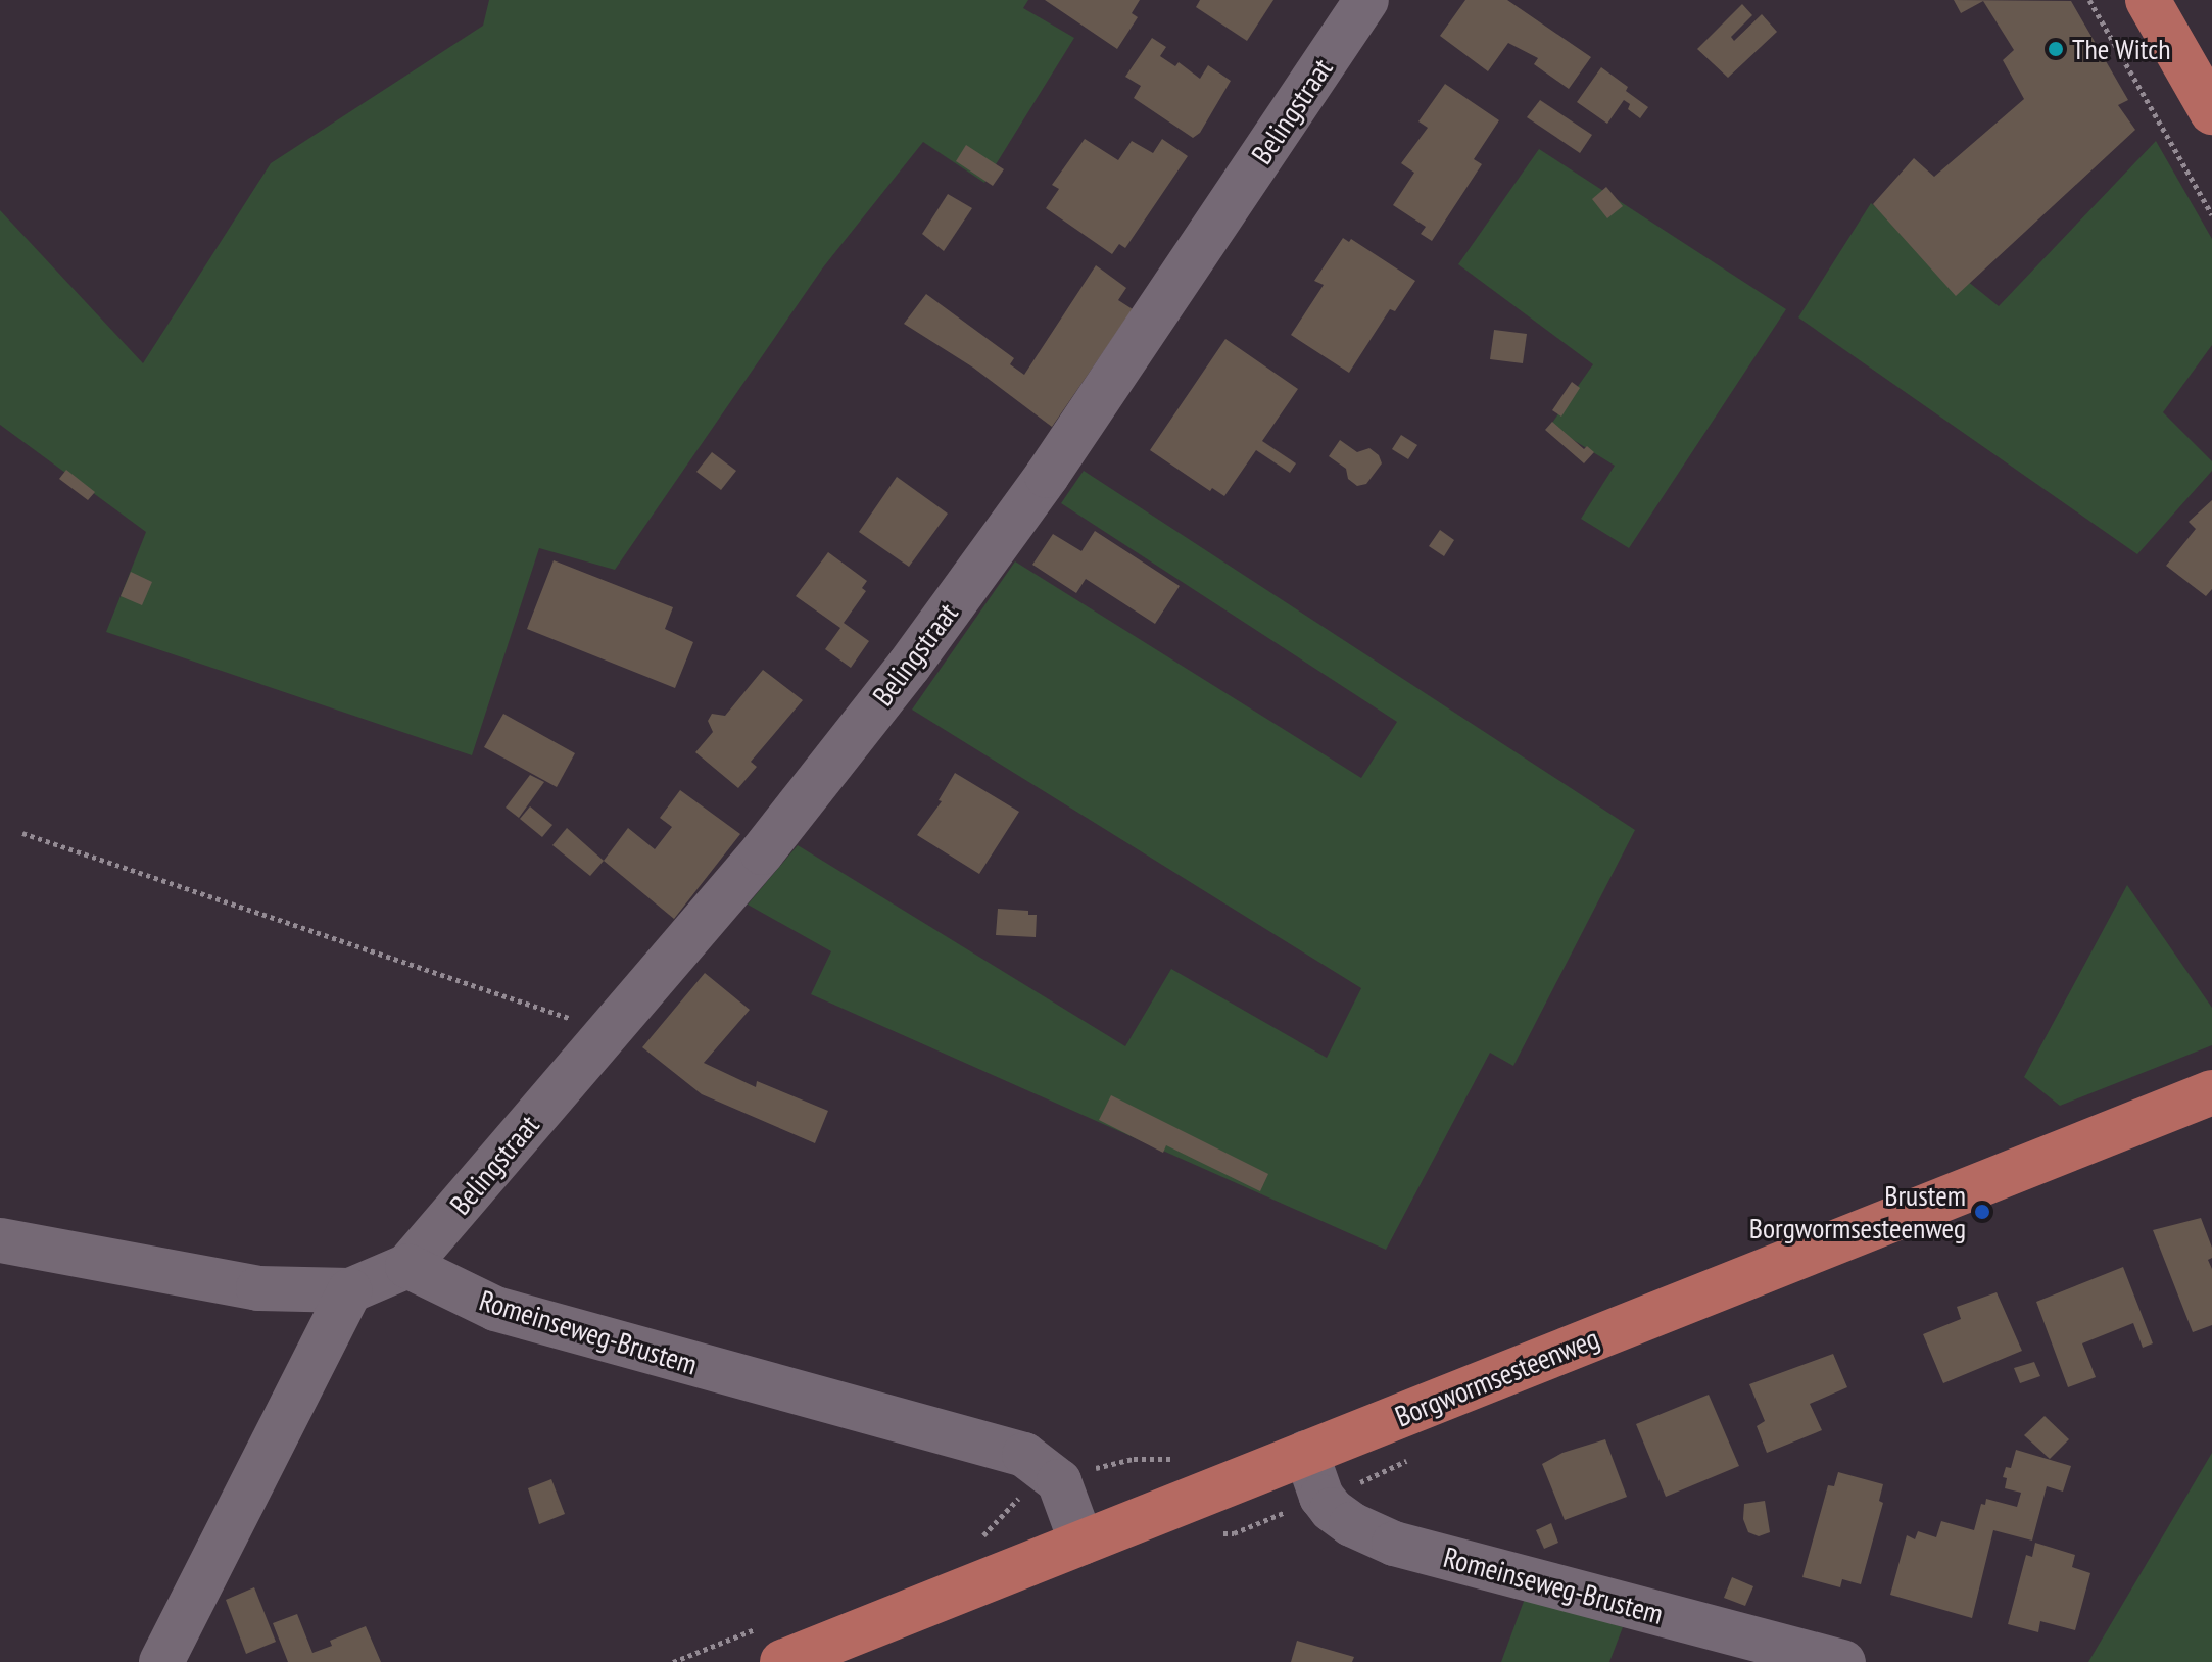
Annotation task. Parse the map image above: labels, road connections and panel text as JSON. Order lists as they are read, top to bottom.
{
  "streets": {
    "main road": ["Borgwormsesteenweg"],
    "street": ["Belingstraat", "Romeinseweg-Brustem"]
  },
  "crossings": [
    ["Belingstraat", "Romeinseweg-Brustem"],
    ["Romeinseweg-Brustem", "Borgwormsesteenweg"]
  ],
  "places": ["The Witch", "Brustem Borgwormsesteenweg"]
}
